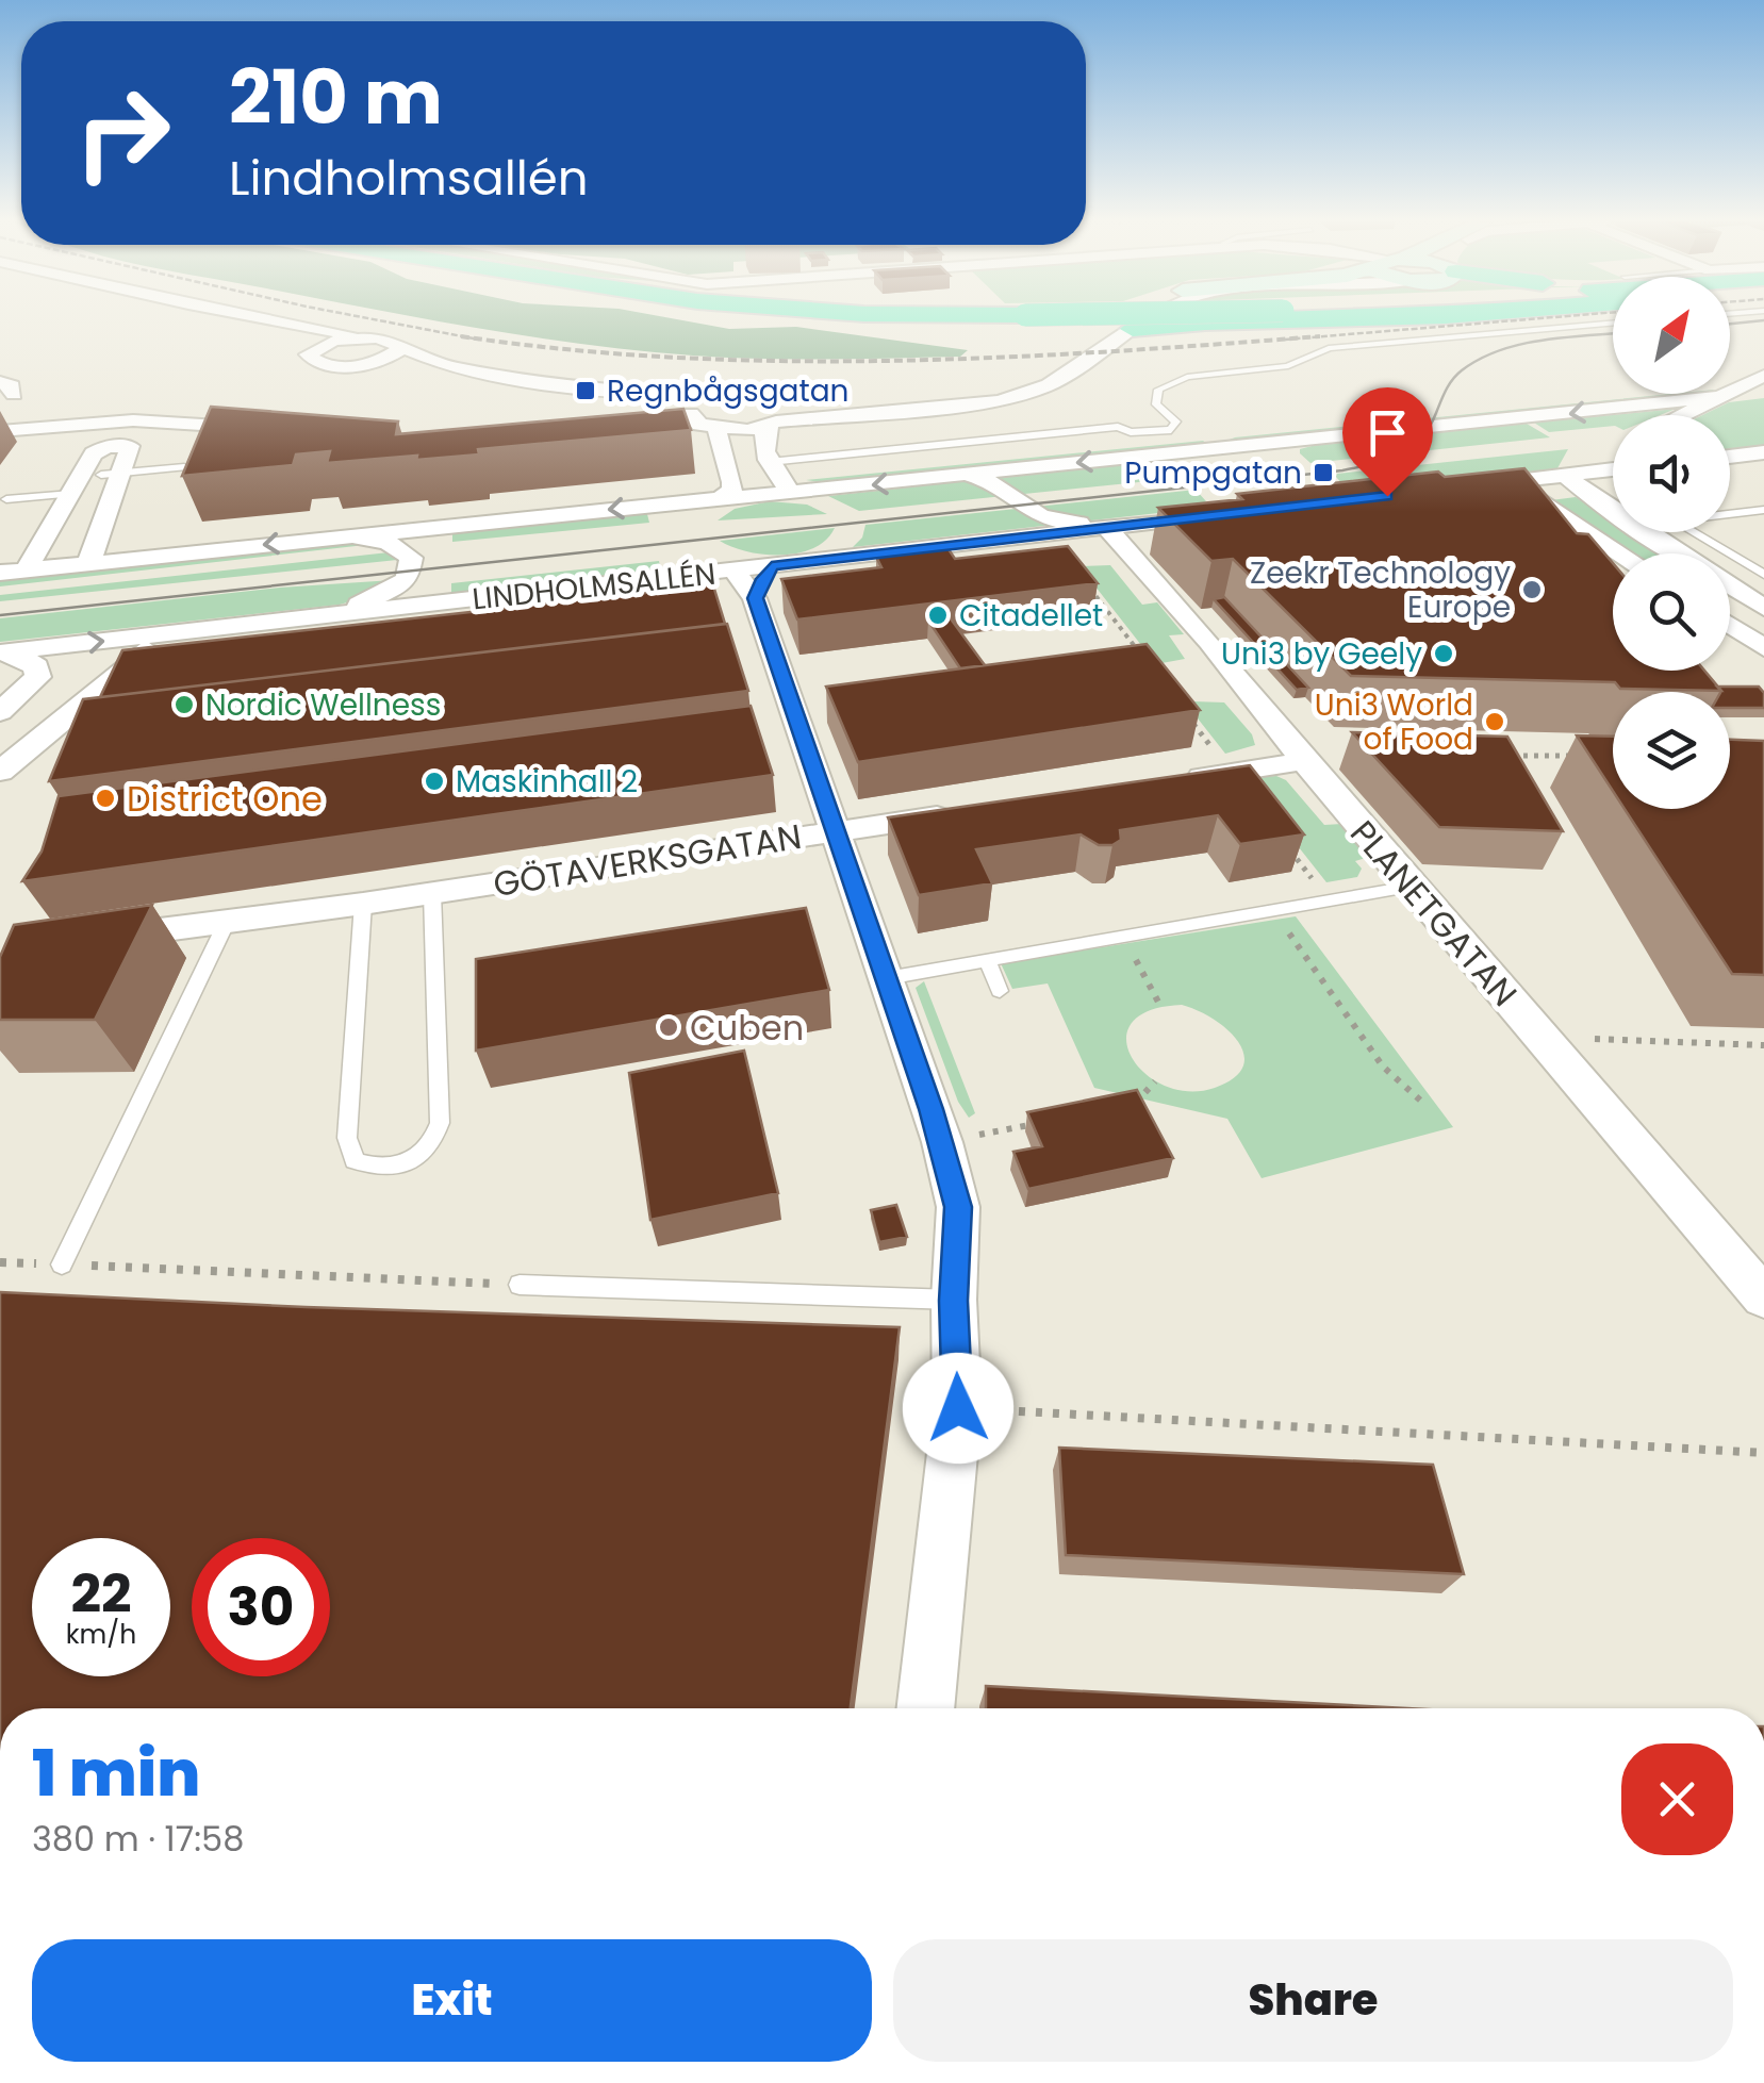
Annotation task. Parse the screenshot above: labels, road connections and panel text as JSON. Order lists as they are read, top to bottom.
{
  "streets": {
    "street": ["LINDHOLMSALLÉN", "GÖTAVERKSGATAN", "PLANETGATAN"]
  },
  "crossings": [
    ["LINDHOLMSALLÉN", "PLANETGATAN"]
  ],
  "places": {
    "transit": ["Regnbågsgatan", "Pumpgatan"],
    "other": [
      "Zeekr Technology Europe",
      "Citadellet",
      "Uni3 by Geely",
      "Nordic Wellness",
      "Uni3 World of Food",
      "Maskinhall 2",
      "District One",
      "Cuben"
    ]
  },
  "north": "top right",
  "page": {
    "turn": ["210 m", "Lindholmsallén"],
    "speed": "22 km/h",
    "limit": "30",
    "heading": ["1 min", "380 m · 17:58"],
    "buttons": ["Exit", "Share"]
  }
}
